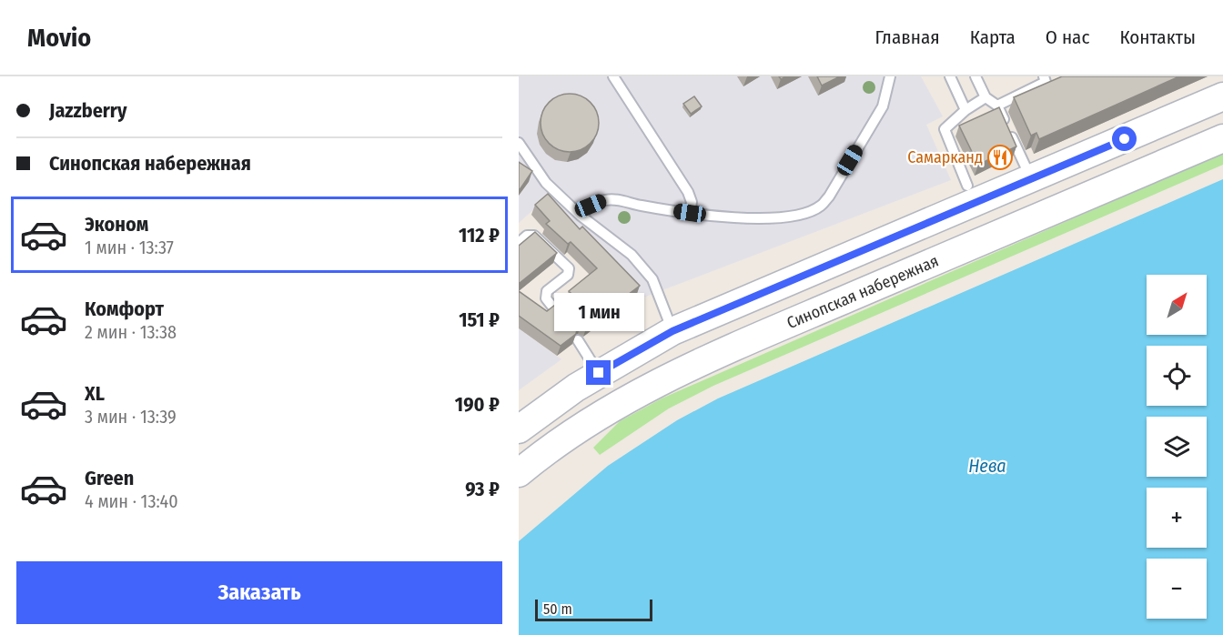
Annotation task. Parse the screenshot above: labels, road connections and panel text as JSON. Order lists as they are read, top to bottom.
{
  "streets": {
    "main road": ["Синопская набережная"]
  },
  "water": ["Нева"],
  "places": {
    "restaurant": ["Самарканд"]
  },
  "scale_bar": "50 m",
  "north": "top right",
  "page": {
    "header": "Movio",
    "nav": [
      "Главная",
      "Карта",
      "О нас",
      "Контакты"
    ],
    "banner": ["Jazzberry", "Синопская набережная"],
    "list": [
      {
        "name": "Эконом",
        "note": "1 мин · 13:37",
        "value": "112 ₽"
      },
      {
        "name": "Комфорт",
        "note": "2 мин · 13:38",
        "value": "151 ₽"
      },
      {
        "name": "XL",
        "note": "3 мин · 13:39",
        "value": "190 ₽"
      },
      {
        "name": "Green",
        "note": "4 мин · 13:40",
        "value": "93 ₽"
      }
    ],
    "map_buttons": ["+", "−"],
    "bubble": "1 мин",
    "buttons": "Заказать",
    "scale": "50 m"
  }
}
